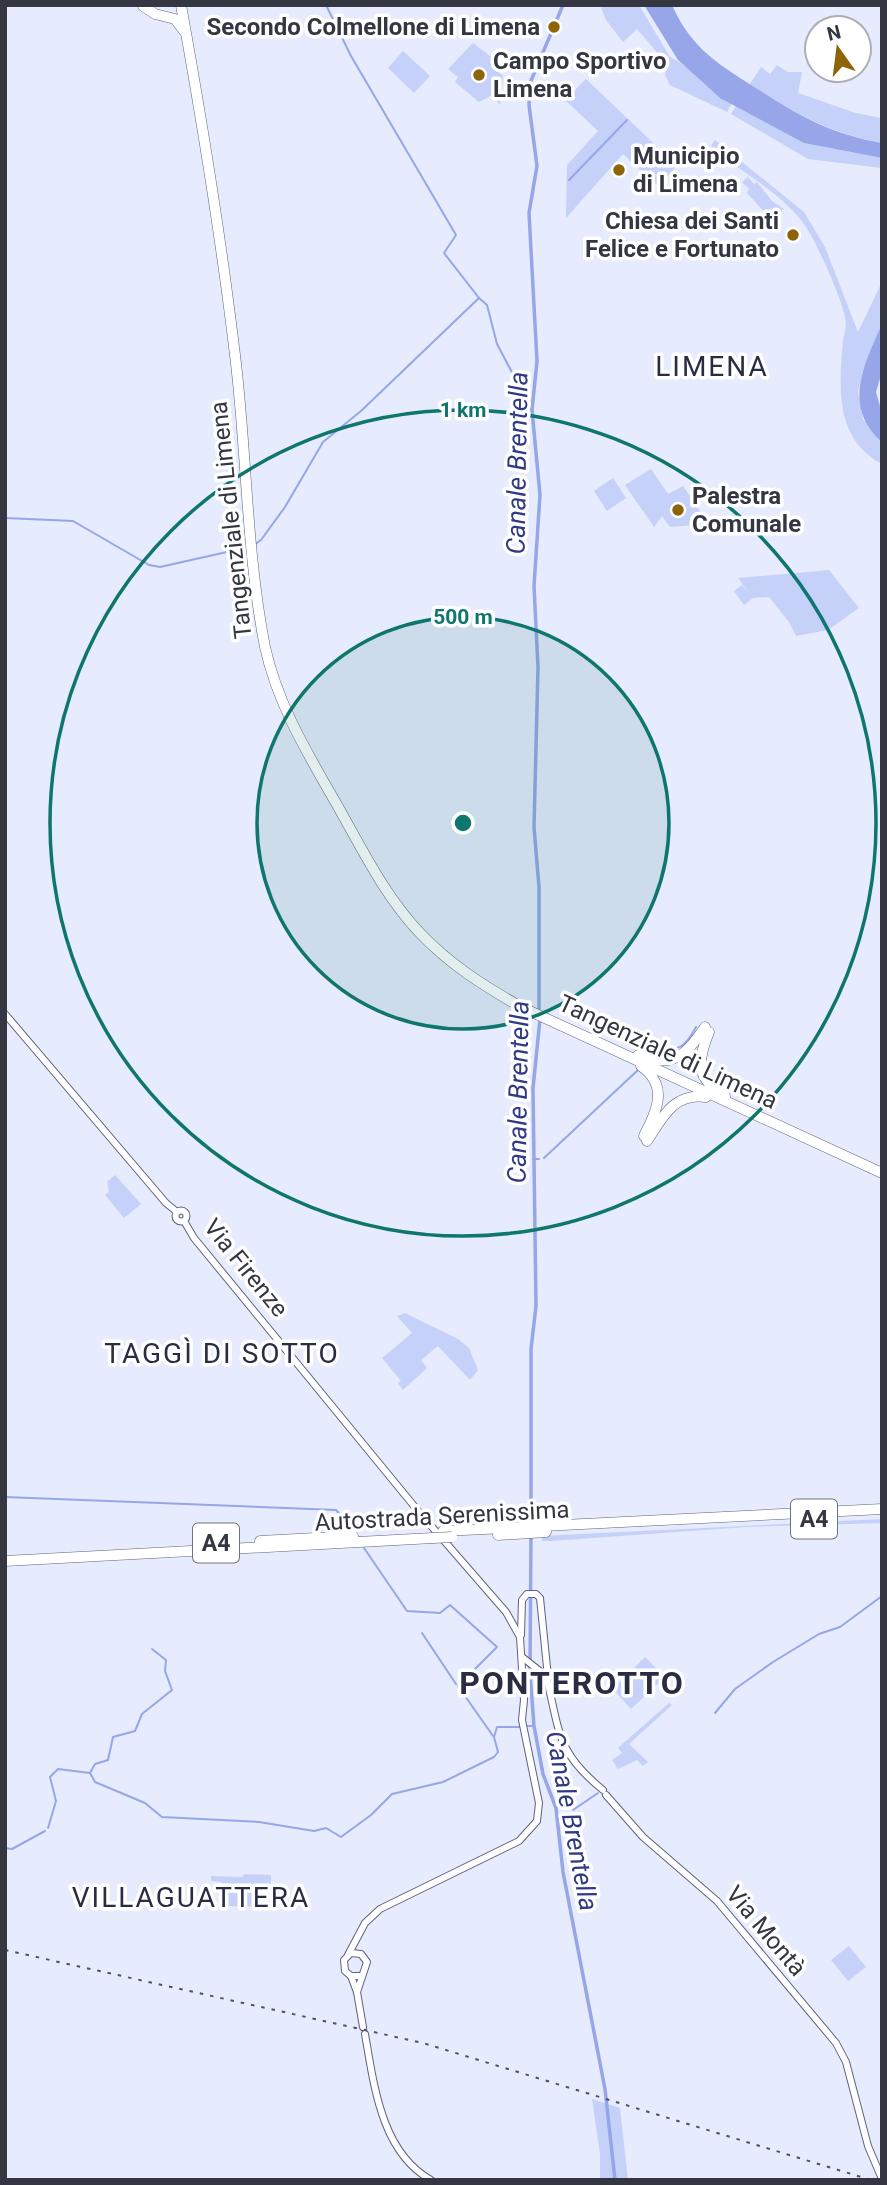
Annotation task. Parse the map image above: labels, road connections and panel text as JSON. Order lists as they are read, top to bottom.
{
  "streets": {
    "highway": ["Tangenziale di Limena", "Autostrada Serenissima", "A4"],
    "main road": ["Via Firenze", "Via Montà"]
  },
  "crossings": [
    ["Via Firenze", "Autostrada Serenissima"]
  ],
  "districts": [
    "LIMENA",
    "TAGGÌ DI SOTTO",
    "PONTEROTTO",
    "VILLAGUATTERA"
  ],
  "water": ["Canale Brentella"],
  "places": [
    "Secondo Colmellone di Limena",
    "Campo Sportivo Limena",
    "Municipio di Limena",
    "Chiesa dei Santi Felice e Fortunato",
    "Palestra Comunale"
  ],
  "north": "top",
  "rings": ["1 km", "500 m"]
}
